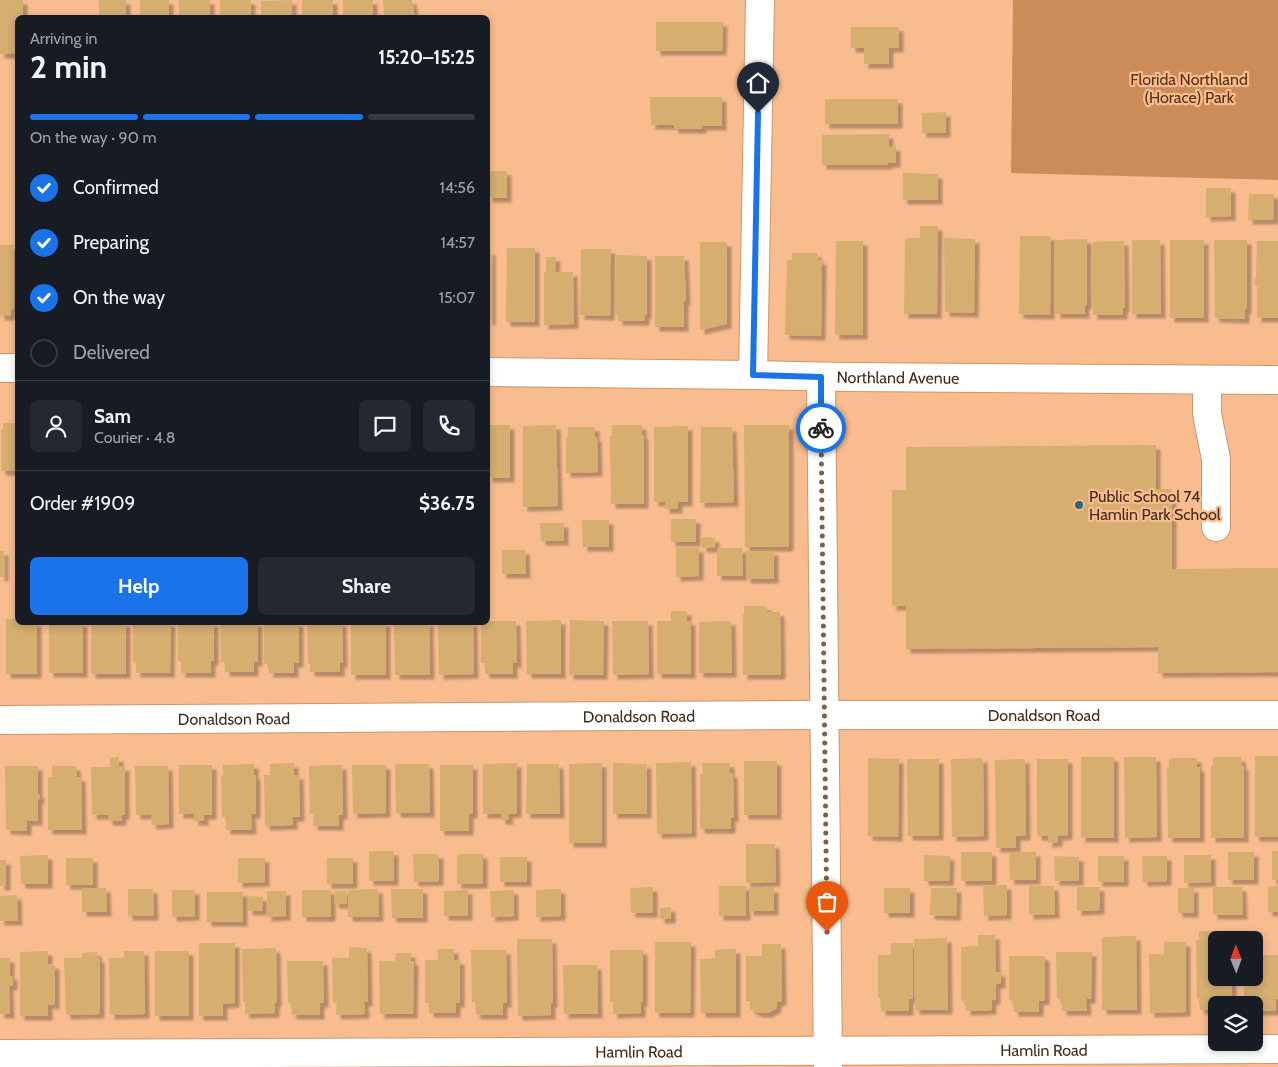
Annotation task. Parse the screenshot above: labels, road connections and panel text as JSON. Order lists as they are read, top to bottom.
{
  "streets": {
    "street": ["Northland Avenue", "Donaldson Road", "Hamlin Road"]
  },
  "parks": ["Florida Northland (Horace) Park"],
  "places": ["Public School 74 Hamlin Park School"],
  "north": "top",
  "page": {
    "heading": ["2 min", "Arriving in", "15:20–15:25"],
    "panel": [
      "Sam",
      "Courier · 4.8",
      "Order #1909",
      "$36.75"
    ],
    "bar": "On the way · 90 m",
    "list": [
      ["Confirmed", "14:56"],
      ["Preparing", "14:57"],
      ["On the way", "15:07"],
      "Delivered"
    ],
    "buttons": ["Help", "Share"]
  }
}
